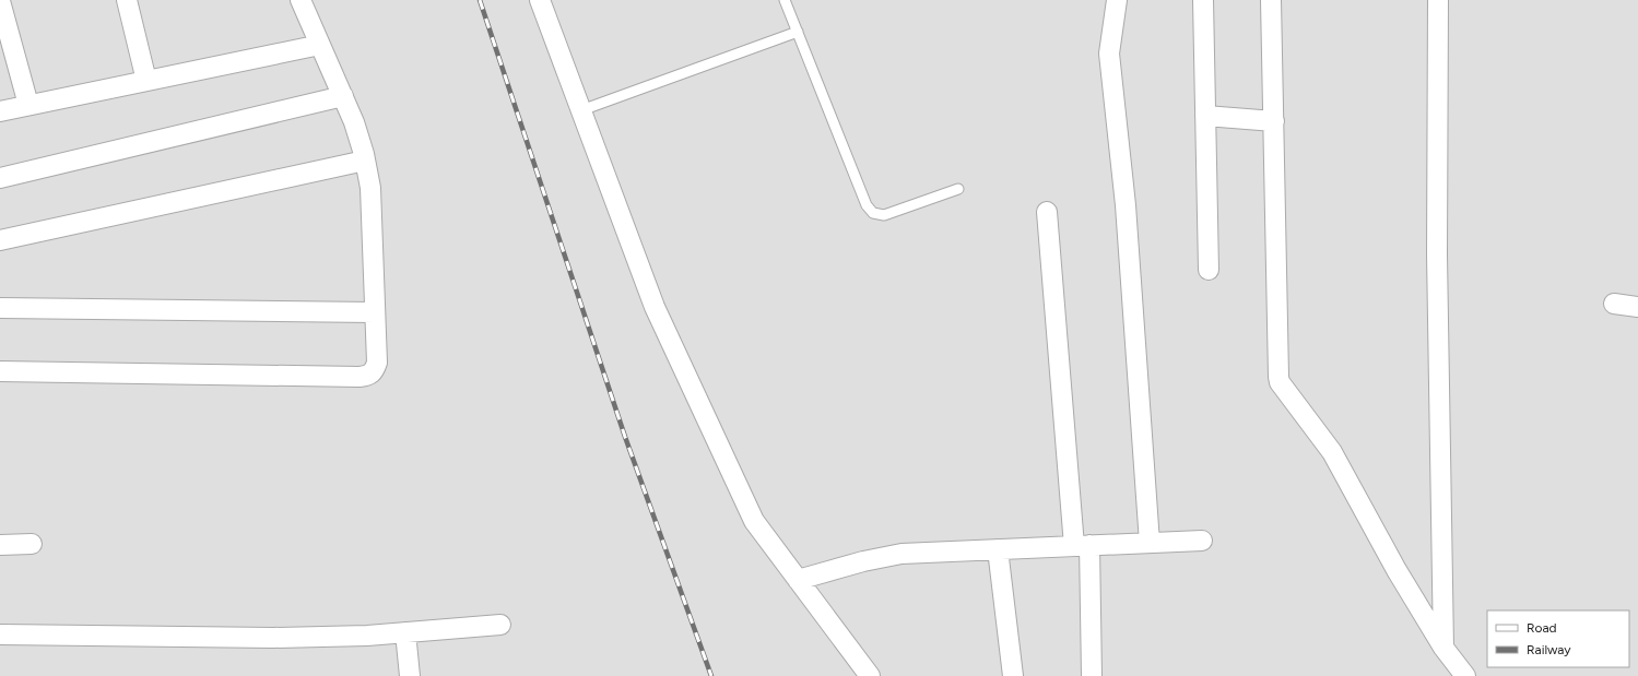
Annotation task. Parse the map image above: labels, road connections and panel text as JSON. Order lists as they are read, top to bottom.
{
  "legend": ["Road", "Railway"]
}
